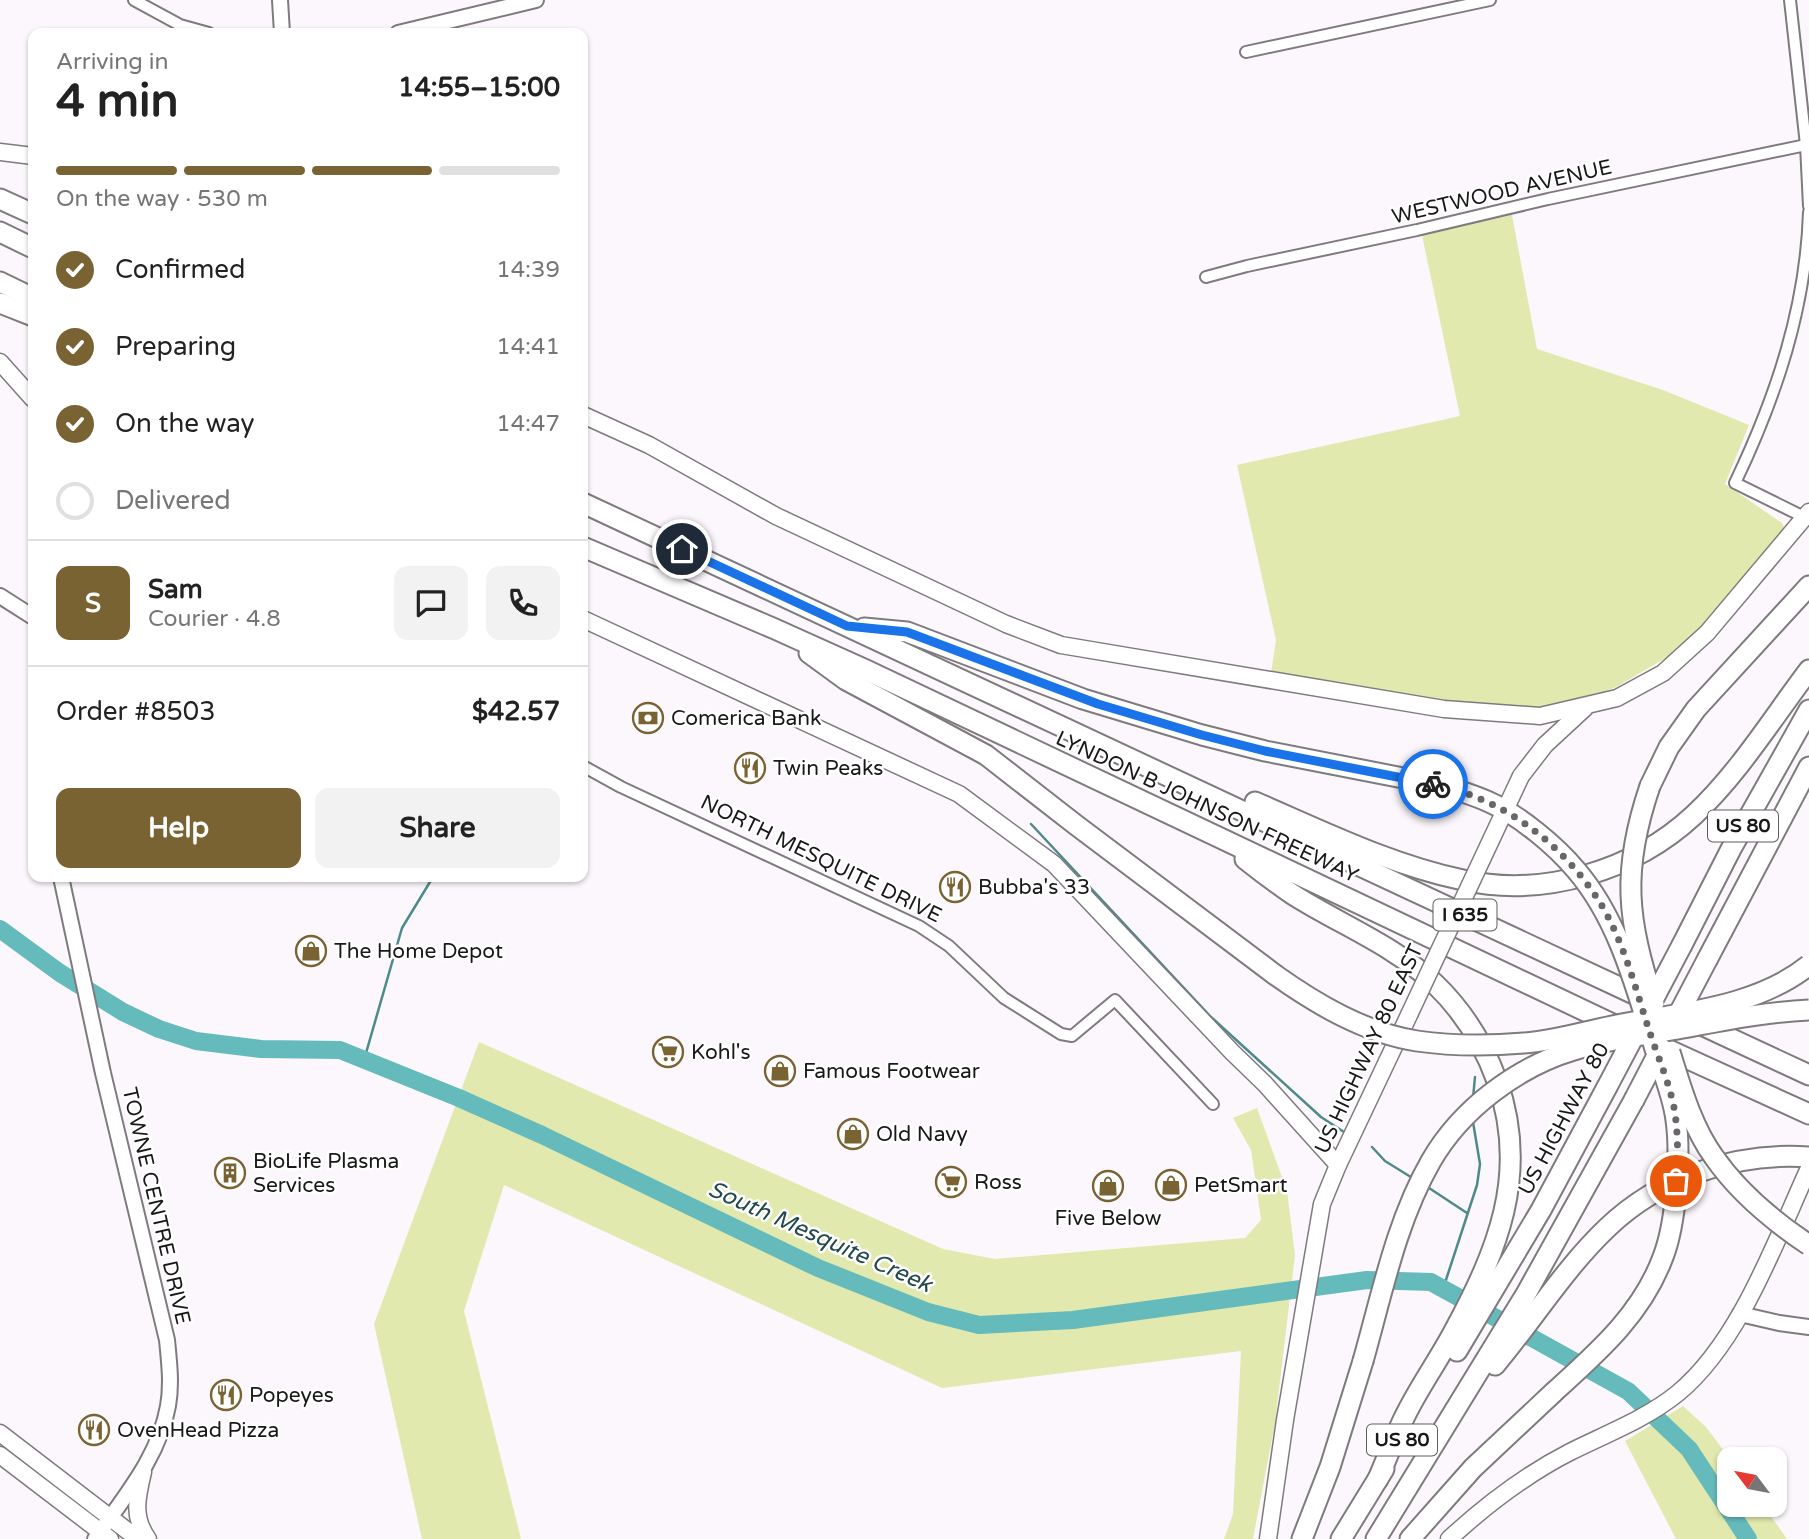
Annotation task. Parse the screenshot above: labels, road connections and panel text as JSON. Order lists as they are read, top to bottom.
{
  "streets": {
    "highway": [
      "LYNDON B JOHNSON FREEWAY",
      "US 80",
      "I 635",
      "US HIGHWAY 80"
    ],
    "main road": ["US HIGHWAY 80 EAST"],
    "street": ["WESTWOOD AVENUE", "NORTH MESQUITE DRIVE", "TOWNE CENTRE DRIVE"]
  },
  "crossings": [
    ["US 80", "US HIGHWAY 80"]
  ],
  "water": ["South Mesquite Creek"],
  "places": {
    "bank": ["Comerica Bank"],
    "restaurant": [
      "Twin Peaks",
      "Bubba's 33",
      "Popeyes",
      "OvenHead Pizza"
    ],
    "shop": [
      "The Home Depot",
      "Famous Footwear",
      "Old Navy",
      "PetSmart",
      "Five Below"
    ],
    "supermarket": ["Kohl's", "Ross"],
    "building": ["BioLife Plasma Services"]
  },
  "north": "top left",
  "page": {
    "heading": ["4 min", "Arriving in", "14:55–15:00"],
    "panel": [
      "Sam",
      "Courier · 4.8",
      "Order #8503",
      "$42.57"
    ],
    "bar": "On the way · 530 m",
    "list": [
      ["Confirmed", "14:39"],
      ["Preparing", "14:41"],
      ["On the way", "14:47"],
      "Delivered"
    ],
    "round": "S",
    "buttons": ["Help", "Share"]
  }
}
